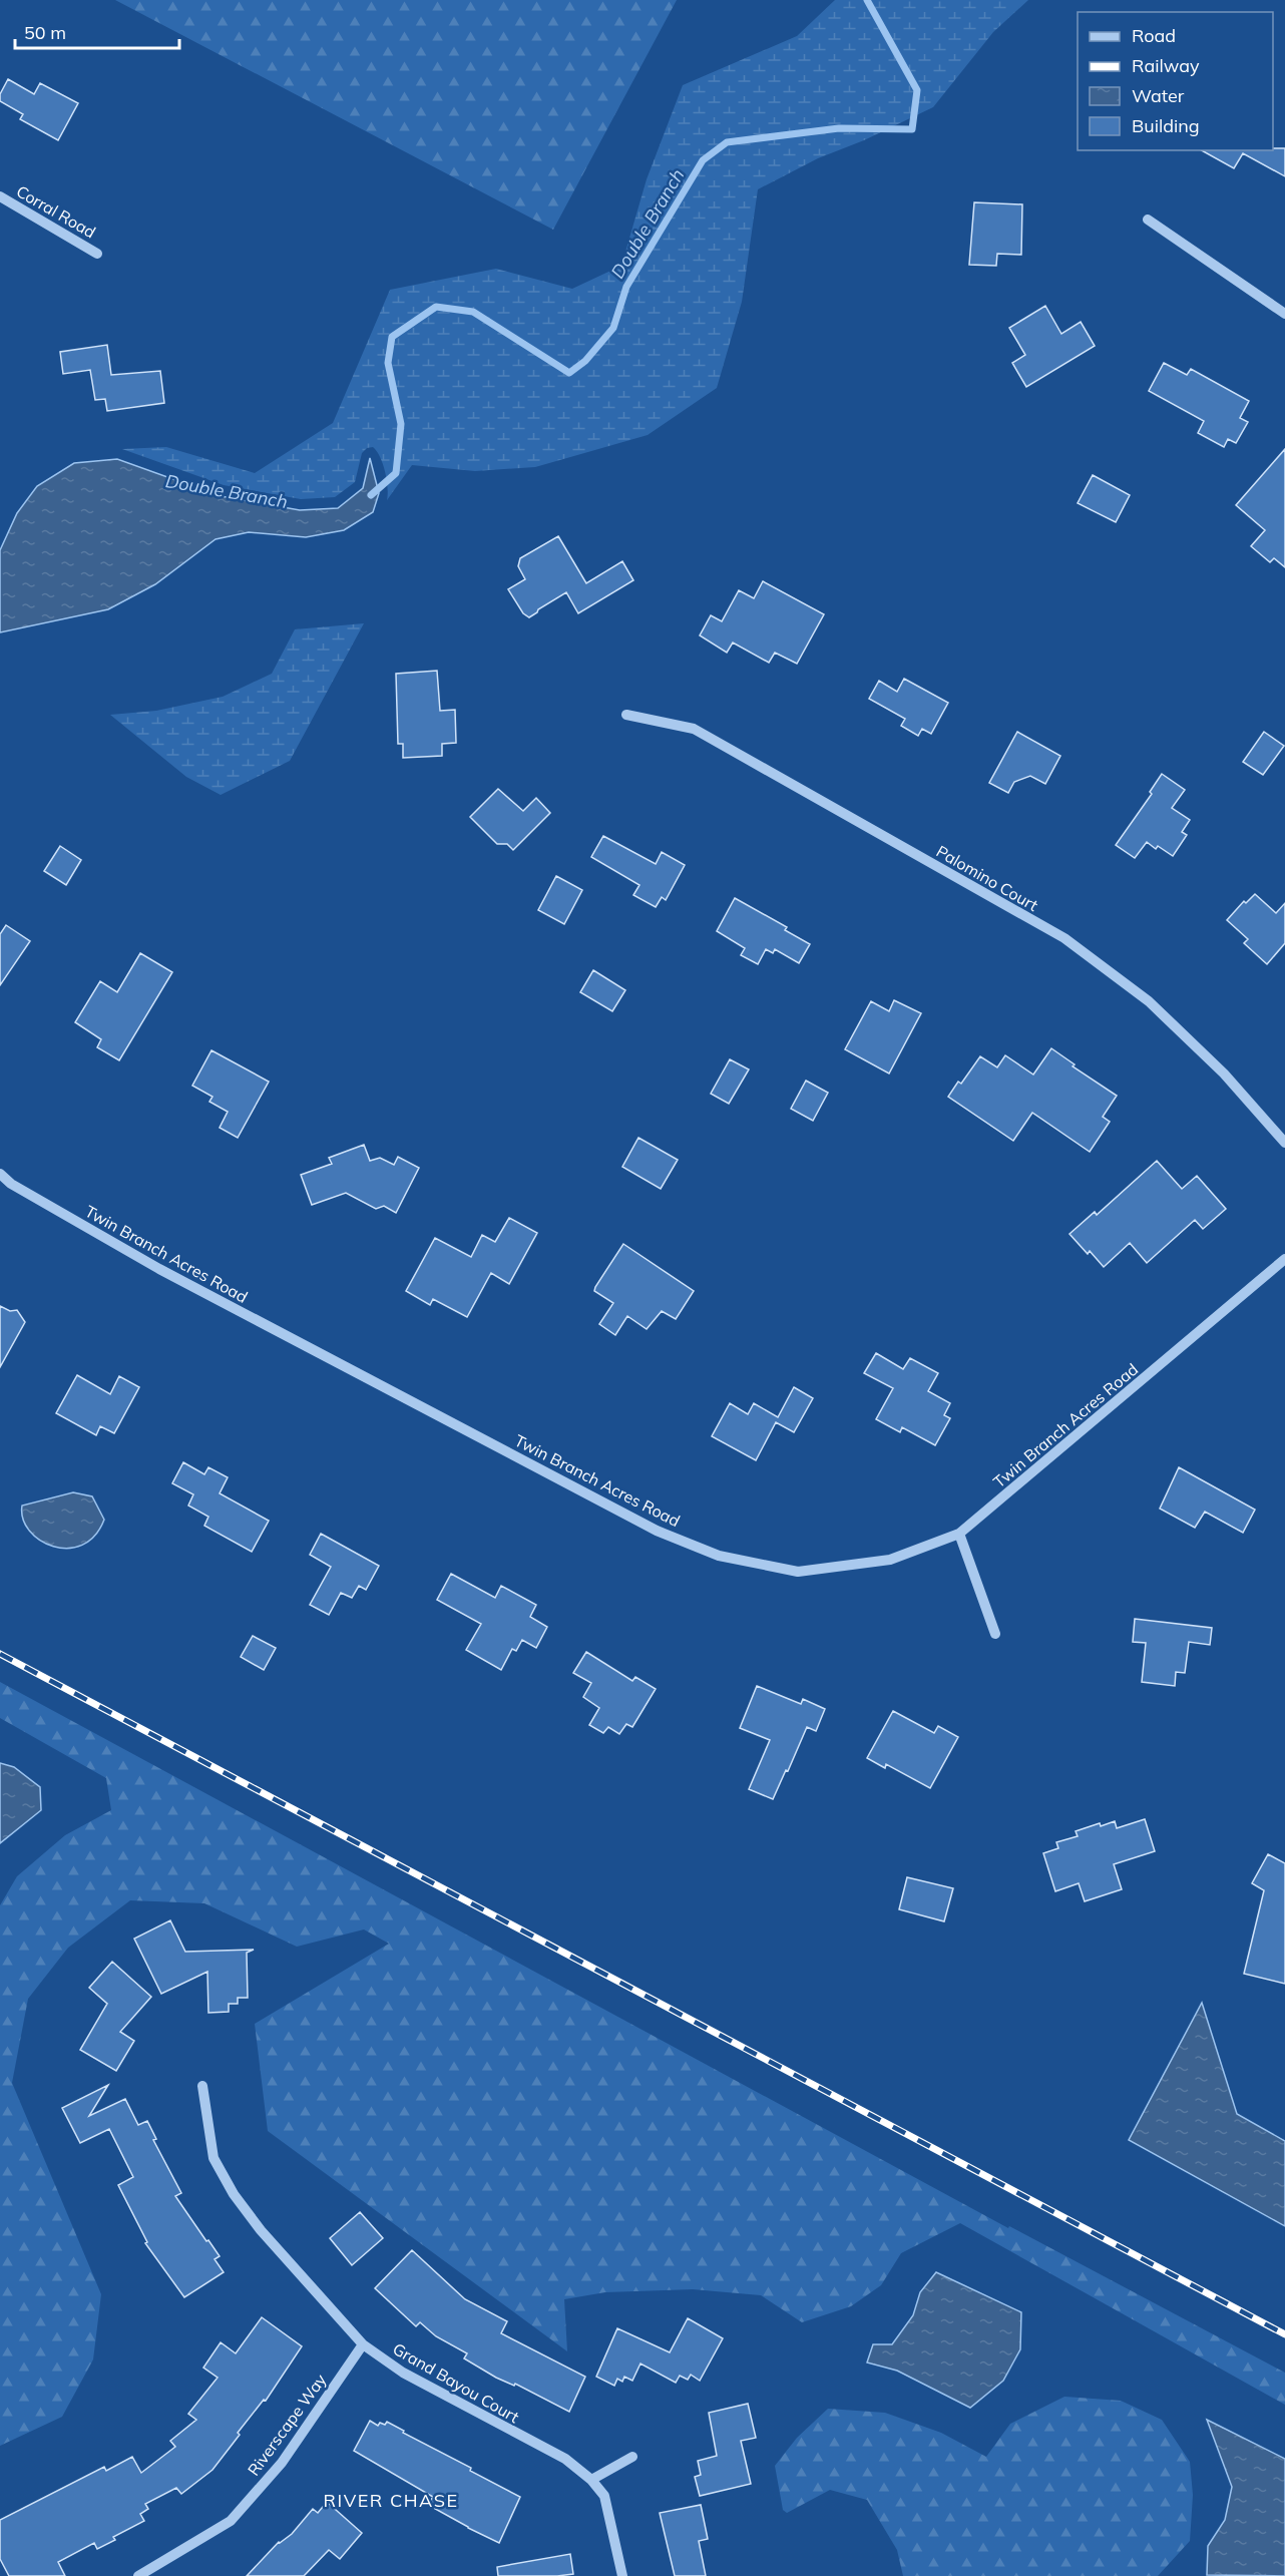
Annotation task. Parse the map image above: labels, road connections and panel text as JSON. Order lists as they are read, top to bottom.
{
  "streets": {
    "street": [
      "Corral Road",
      "Palomino Court",
      "Twin Branch Acres Road",
      "Grand Bayou Court",
      "Riverscape Way"
    ]
  },
  "crossings": [
    ["Grand Bayou Court", "Riverscape Way"]
  ],
  "districts": ["RIVER CHASE"],
  "water": ["Double Branch"],
  "legend": [
    "Road",
    "Railway",
    "Water",
    "Building"
  ],
  "scale_bar": "50 m"
}
